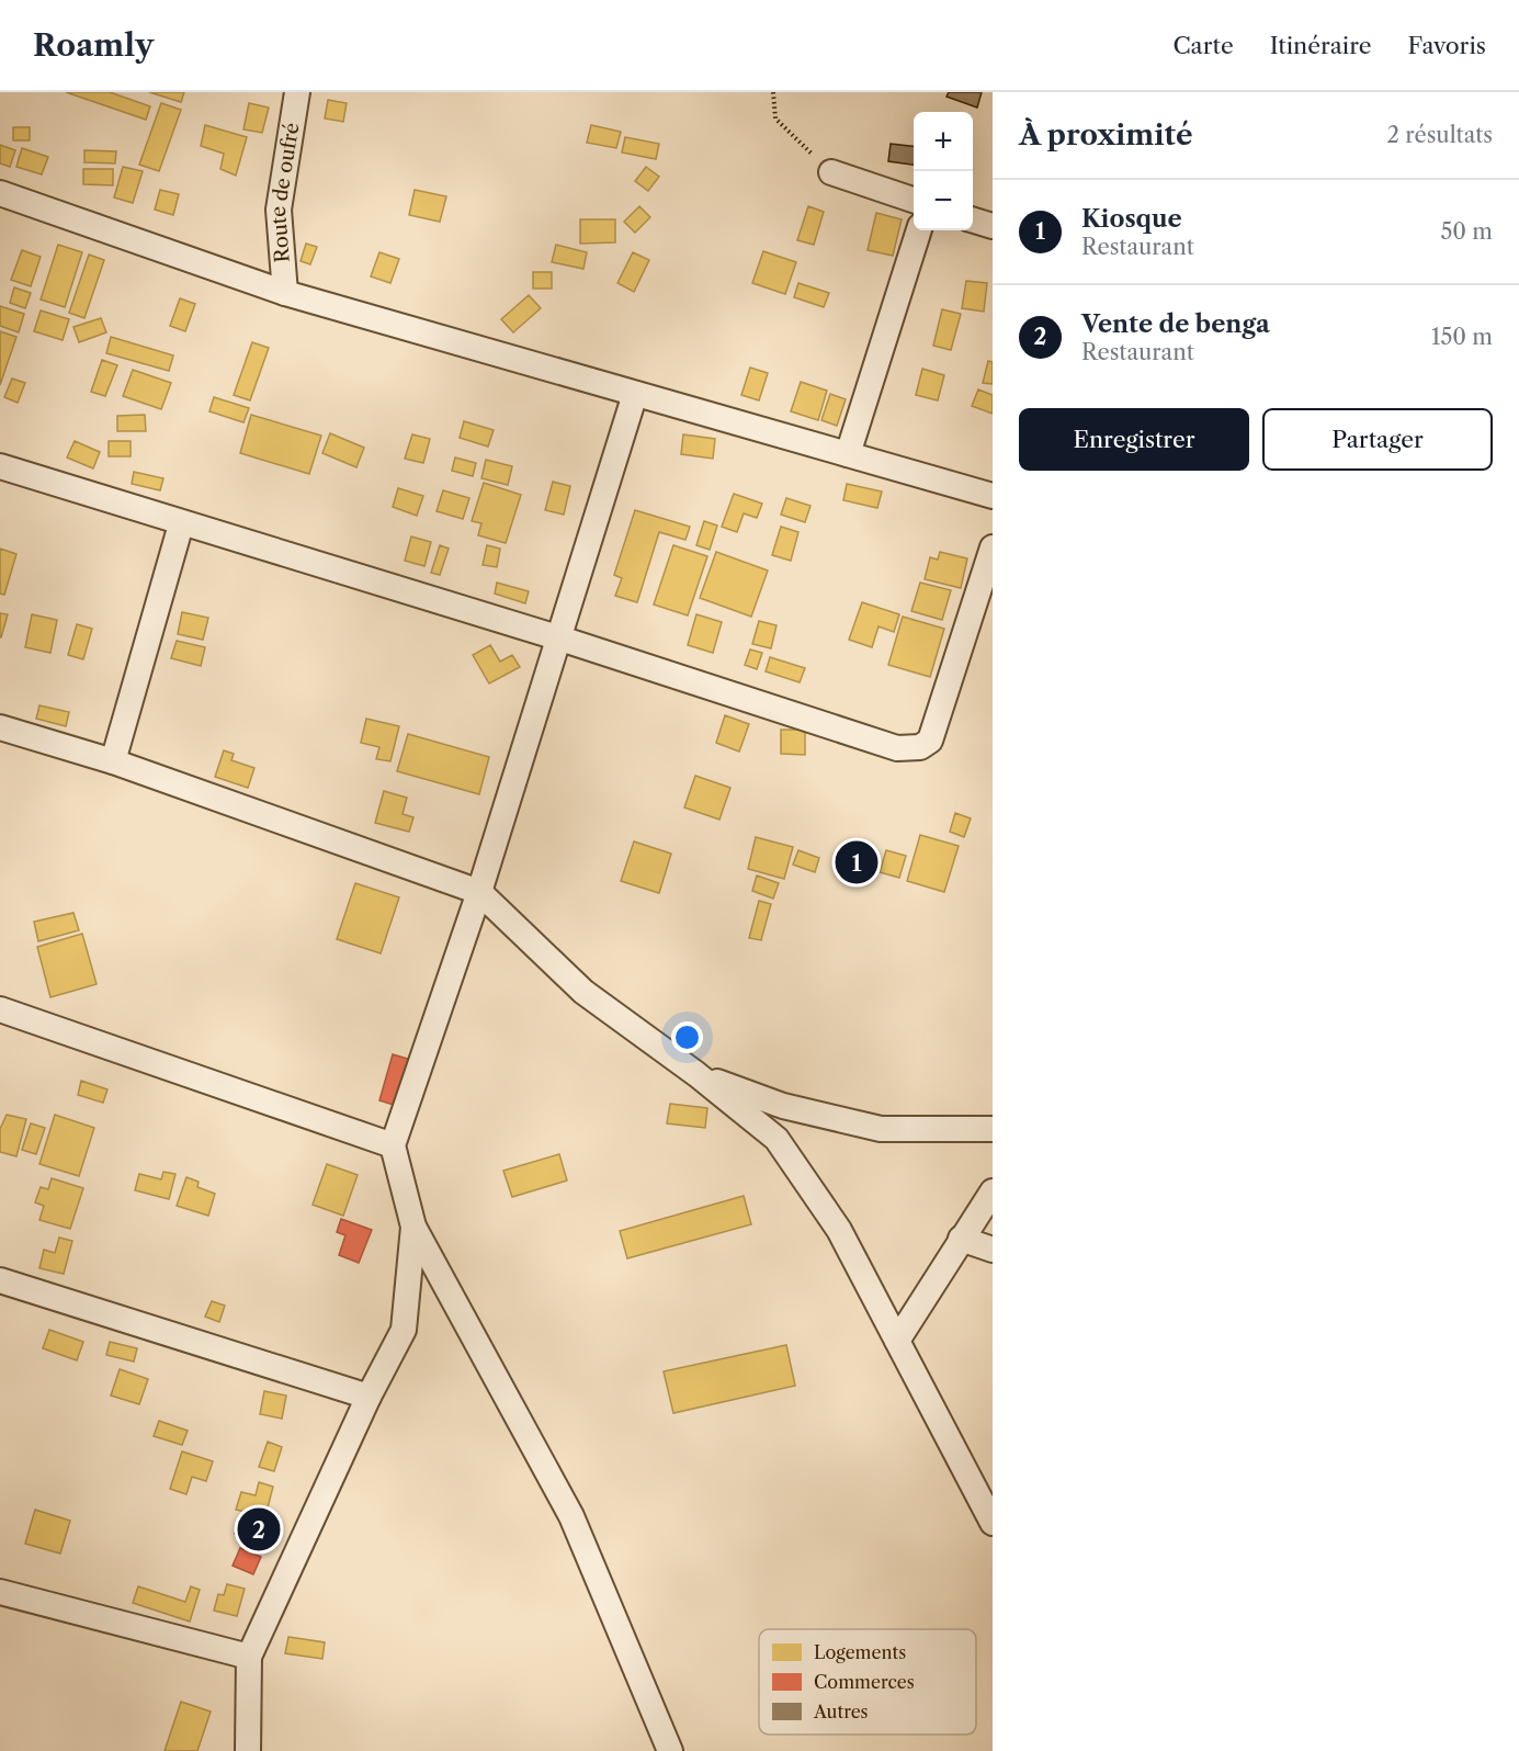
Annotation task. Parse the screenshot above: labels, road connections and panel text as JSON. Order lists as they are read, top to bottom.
{
  "streets": {
    "street": ["Route de oufré"]
  },
  "legend": ["Logements", "Commerces", "Autres"],
  "page": {
    "header": "Roamly",
    "nav": ["Carte", "Itinéraire", "Favoris"],
    "heading": ["À proximité", "2 résultats"],
    "map_buttons": ["+", "−"],
    "list": [
      {
        "mark": "1",
        "name": "Kiosque",
        "note": "Restaurant",
        "value": "50 m"
      },
      {
        "mark": "2",
        "name": "Vente de benga",
        "note": "Restaurant",
        "value": "150 m"
      }
    ],
    "buttons": ["Enregistrer", "Partager"],
    "pins": ["1", "2"]
  }
}
